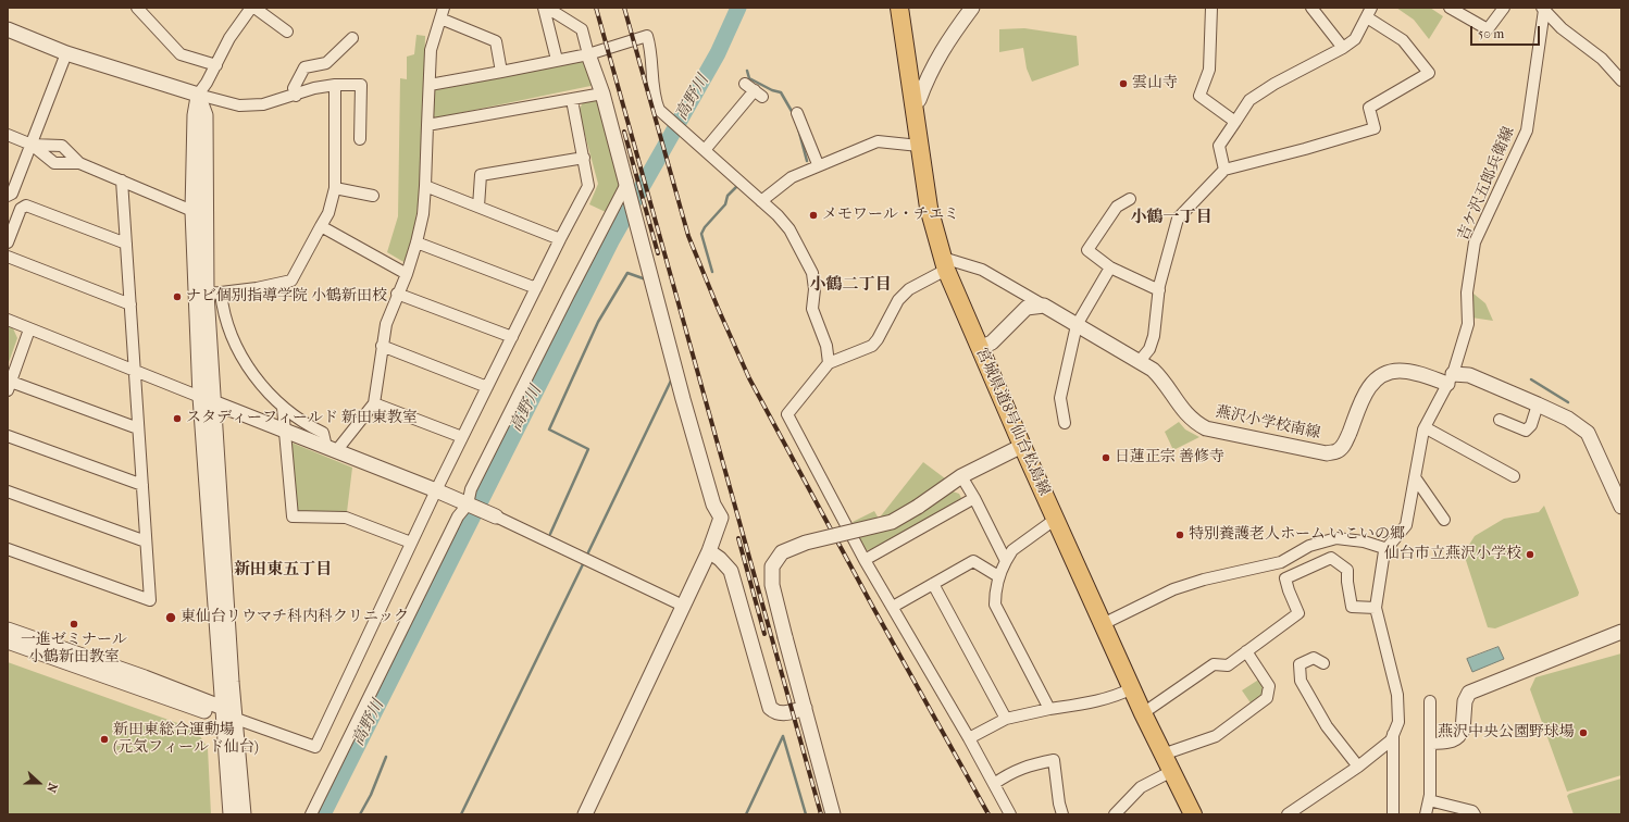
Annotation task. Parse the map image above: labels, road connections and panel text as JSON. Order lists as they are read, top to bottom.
{
  "streets": {
    "main road": ["宮城県道8号仙台松島線"],
    "street": ["吉ケ沢五郎兵衛線", "燕沢小学校南線"]
  },
  "crossings": [
    ["吉ケ沢五郎兵衛線", "燕沢小学校南線"]
  ],
  "districts": ["小鶴一丁目", "小鶴二丁目", "新田東五丁目"],
  "water": ["高野川"],
  "places": [
    "雲山寺",
    "メモワール・チエミ",
    "ナビ個別指導学院 小鶴新田校",
    "スタディーフィールド 新田東教室",
    "日蓮正宗 善修寺",
    "特別養護老人ホーム いこいの郷",
    "仙台市立燕沢小学校",
    "東仙台リウマチ科内科クリニック",
    "一進ゼミナール 小鶴新田教室",
    "燕沢中央公園野球場",
    "新田東総合運動場 (元気フィールド仙台)"
  ],
  "scale_bar": "50 m",
  "north": "right"
}
